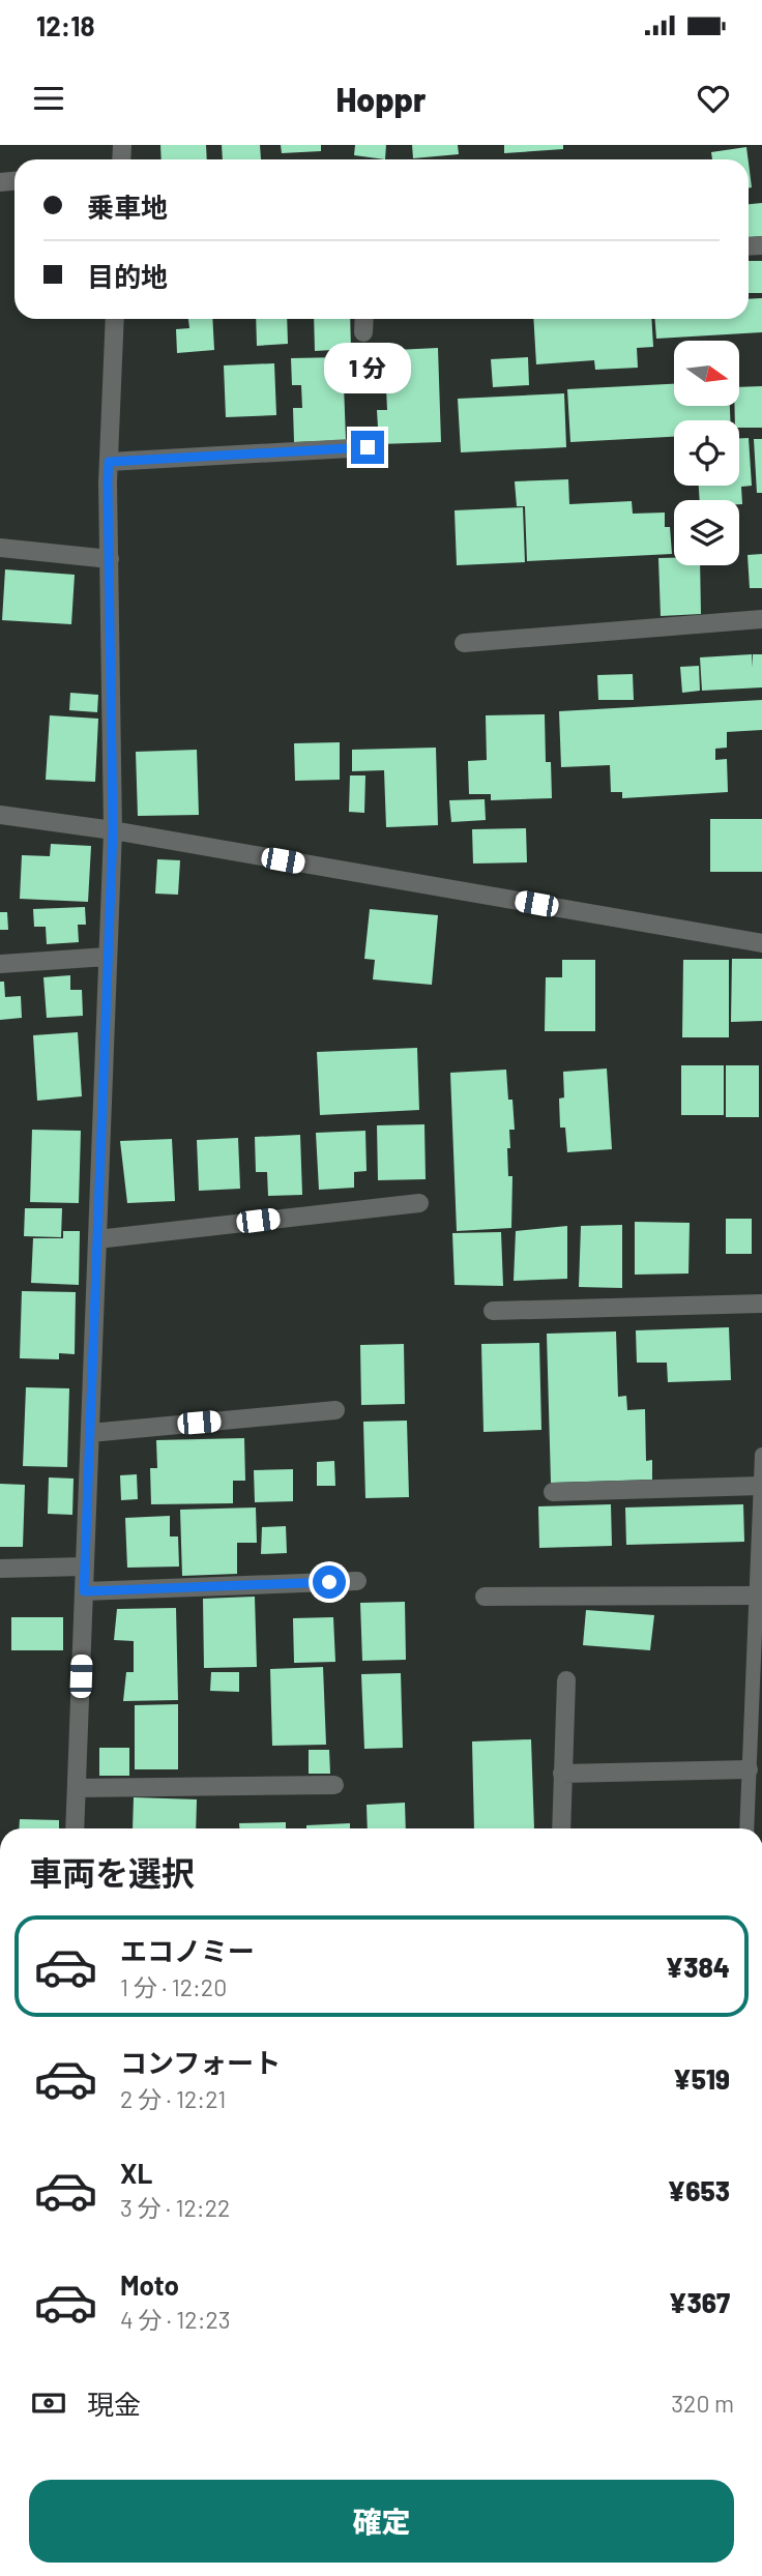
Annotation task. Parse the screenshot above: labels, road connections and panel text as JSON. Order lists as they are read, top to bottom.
{
  "north": "right",
  "page": {
    "status": "12:18",
    "header": "Hoppr",
    "banner": ["乗車地", "目的地"],
    "bubble": "1 分",
    "heading": "車両を選択",
    "list": [
      {
        "name": "エコノミー",
        "note": "1 分 · 12:20",
        "value": "¥384"
      },
      {
        "name": "コンフォート",
        "note": "2 分 · 12:21",
        "value": "¥519"
      },
      {
        "name": "XL",
        "note": "3 分 · 12:22",
        "value": "¥653"
      },
      {
        "name": "Moto",
        "note": "4 分 · 12:23",
        "value": "¥367"
      }
    ],
    "pay": ["現金", "320 m"],
    "buttons": "確定"
  }
}
